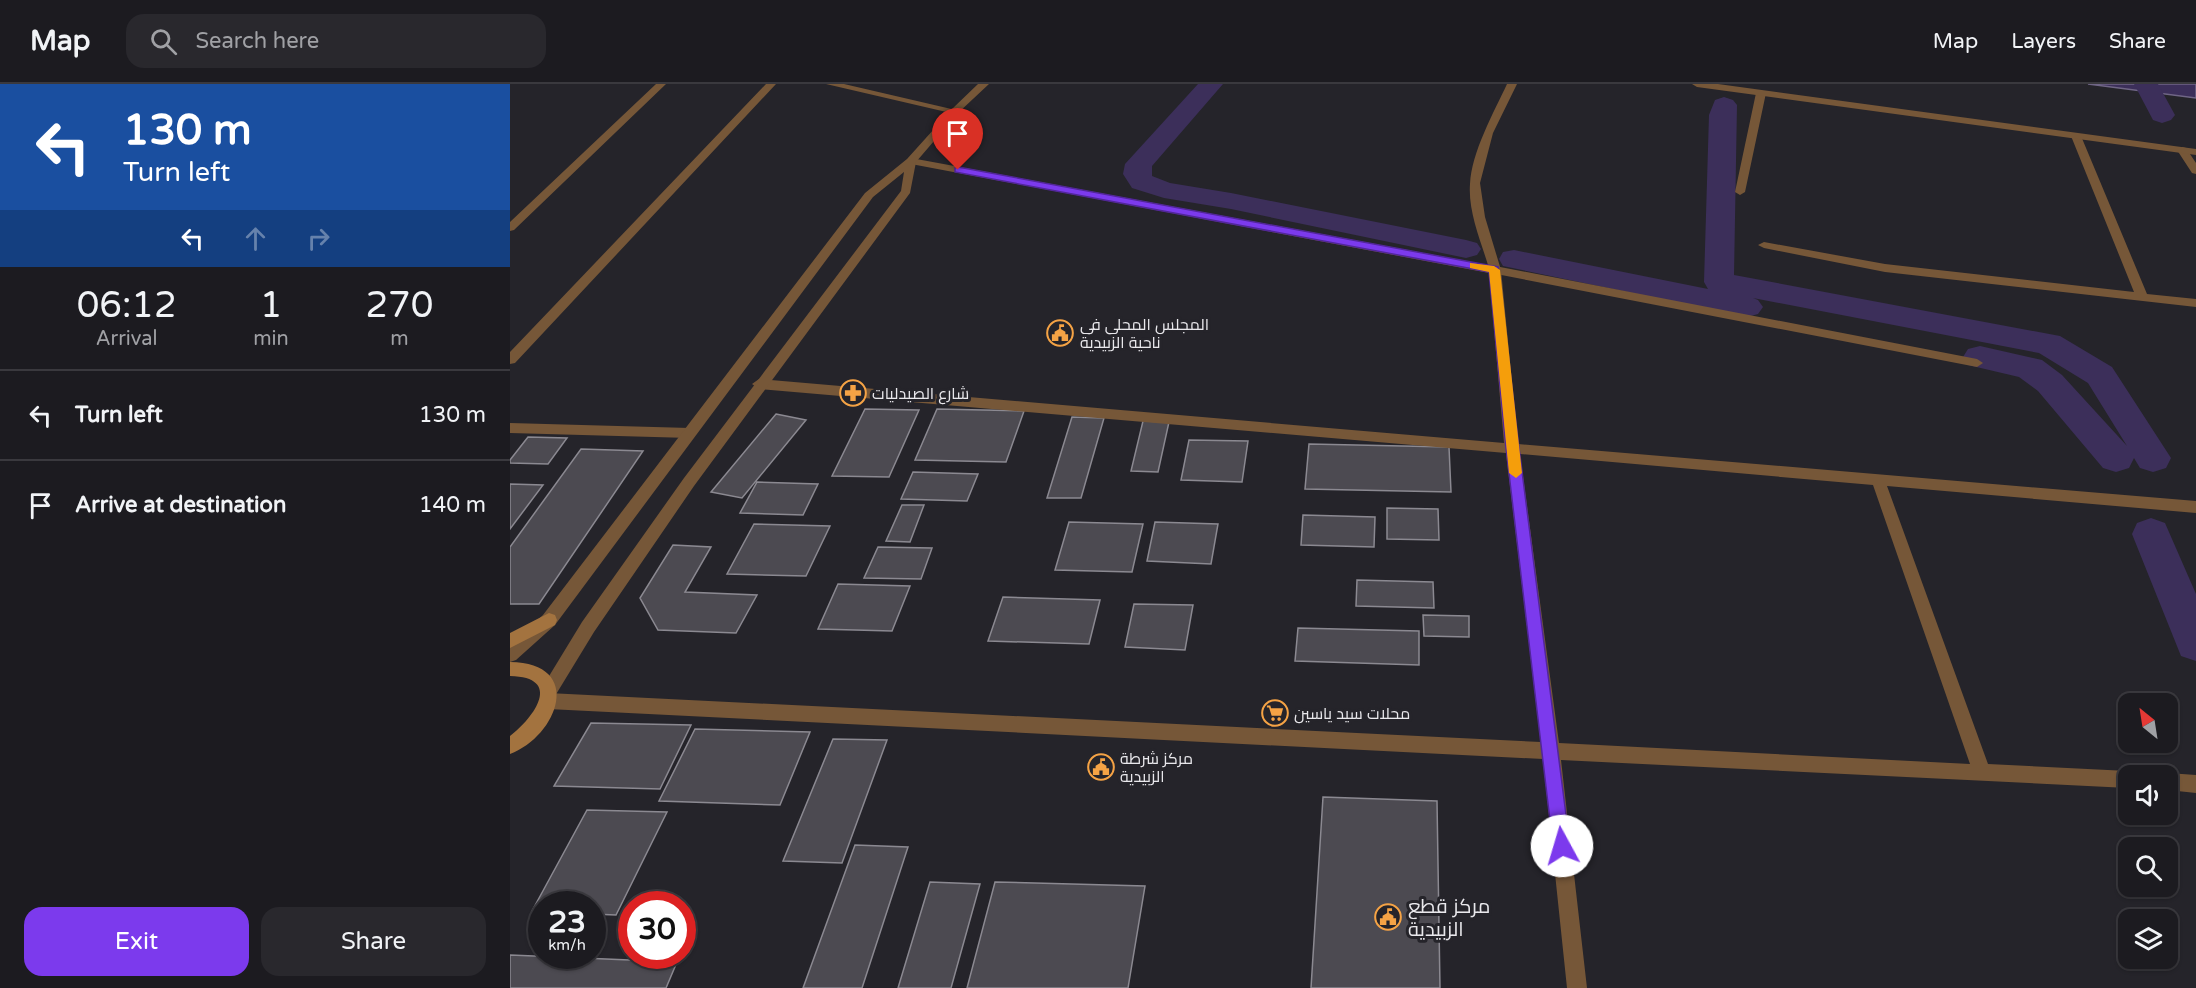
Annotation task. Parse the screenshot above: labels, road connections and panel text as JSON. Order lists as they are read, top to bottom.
{
  "places": {
    "public building": ["المجلس المحلي في ناحية الزبيدية", "مركز شرطة الزبيدية", "مركز قطع الزبيدية"],
    "pharmacy": ["شارع الصيدليات"],
    "supermarket": ["محلات سيد ياسين"]
  },
  "north": "top left",
  "page": {
    "header": "Map",
    "search": "Search here",
    "nav": ["Map", "Layers", "Share"],
    "turn": ["130 m", "Turn left"],
    "eta": [
      "06:12",
      "Arrival",
      "1",
      "min",
      "270",
      "m"
    ],
    "list": [
      {
        "name": "Turn left",
        "value": "130 m"
      },
      {
        "name": "Arrive at destination",
        "value": "140 m"
      }
    ],
    "speed": "23 km/h",
    "limit": "30",
    "buttons": ["Exit", "Share"]
  }
}
